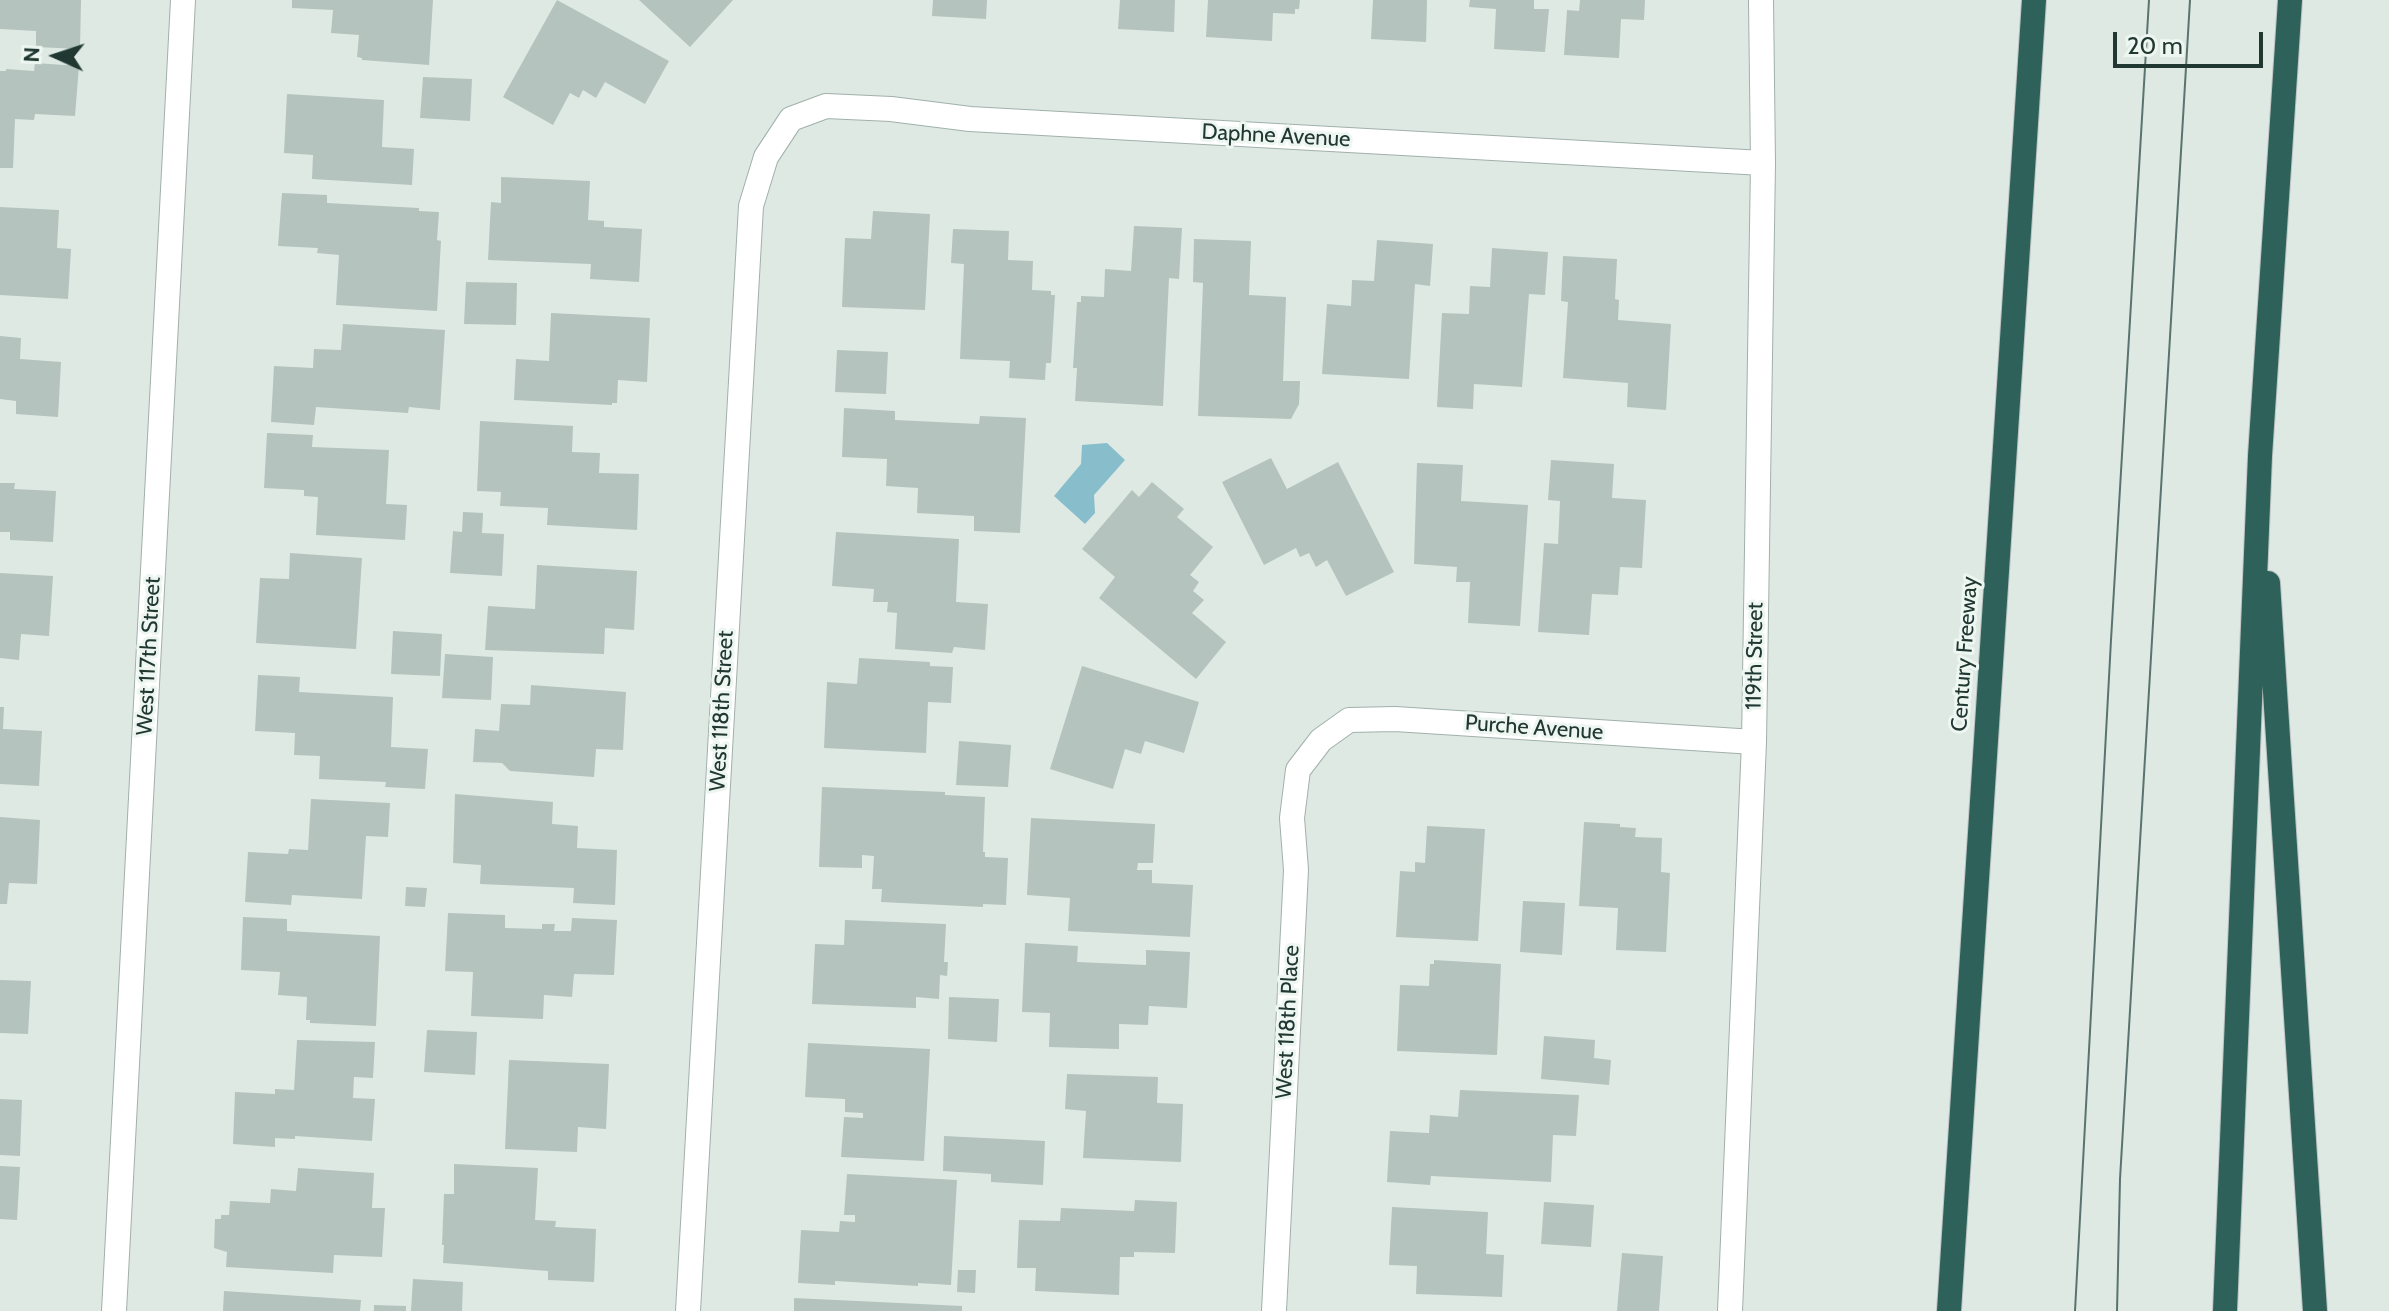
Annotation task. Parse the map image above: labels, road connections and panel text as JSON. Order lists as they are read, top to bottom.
{
  "streets": {
    "highway": ["Century Freeway"],
    "street": [
      "Daphne Avenue",
      "West 117th Street",
      "119th Street",
      "West 118th Street",
      "Purche Avenue",
      "West 118th Place"
    ]
  },
  "crossings": [
    ["Daphne Avenue", "119th Street"],
    ["Daphne Avenue", "West 118th Street"],
    ["119th Street", "Purche Avenue"],
    ["Purche Avenue", "West 118th Place"]
  ],
  "scale_bar": "20 m",
  "north": "left"
}
